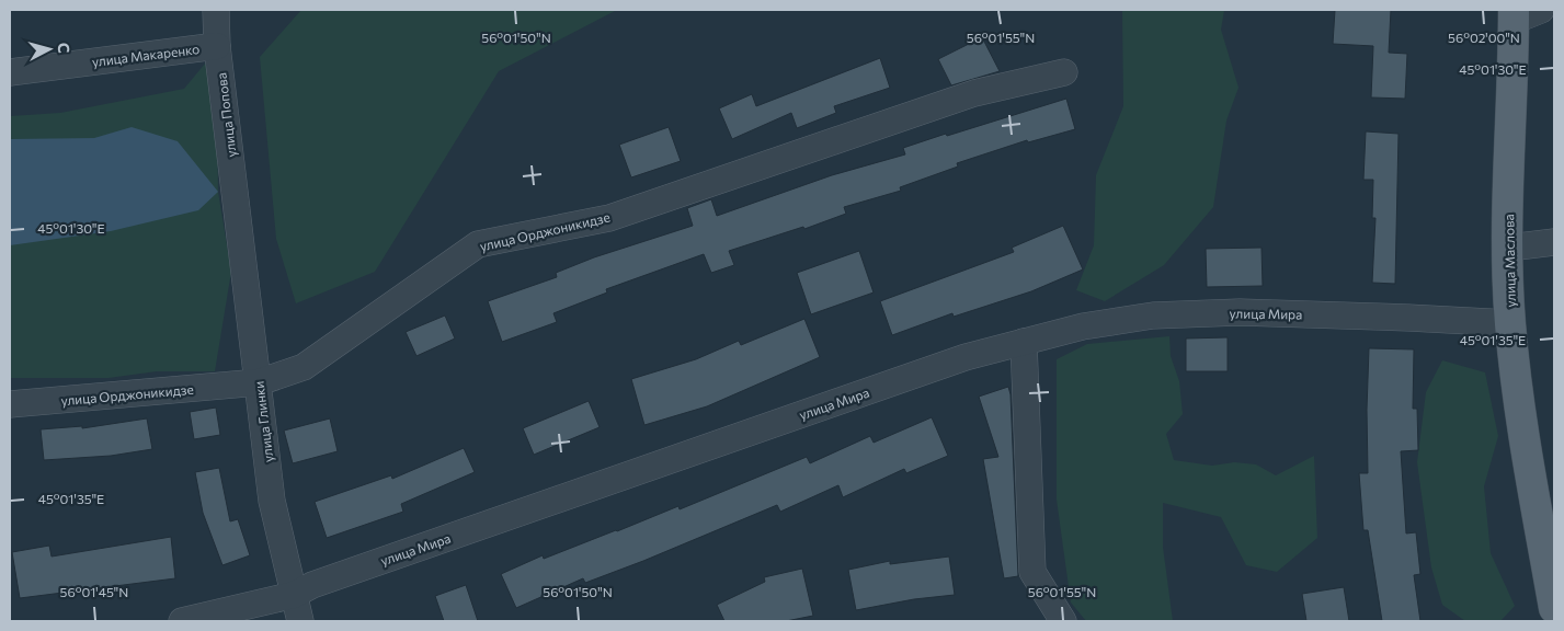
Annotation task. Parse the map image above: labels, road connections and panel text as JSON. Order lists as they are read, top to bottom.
{
  "streets": {
    "main road": ["улица Маслова"],
    "street": [
      "улица Макаренко",
      "улица Попова",
      "улица Орджоникидзе",
      "улица Мира",
      "улица Глинки"
    ]
  },
  "crossings": [
    ["улица Макаренко", "улица Попова"],
    ["улица Попова", "улица Глинки"],
    ["улица Орджоникидзе", "улица Глинки"],
    ["улица Маслова", "улица Мира"],
    ["улица Мира", "улица Глинки"]
  ],
  "north": "right",
  "coordinates": [
    "56°01'50\"N",
    "56°01'55\"N",
    "56°02'00\"N",
    "45°01'30\"E",
    "45°01'35\"E",
    "56°01'45\"N"
  ]
}
